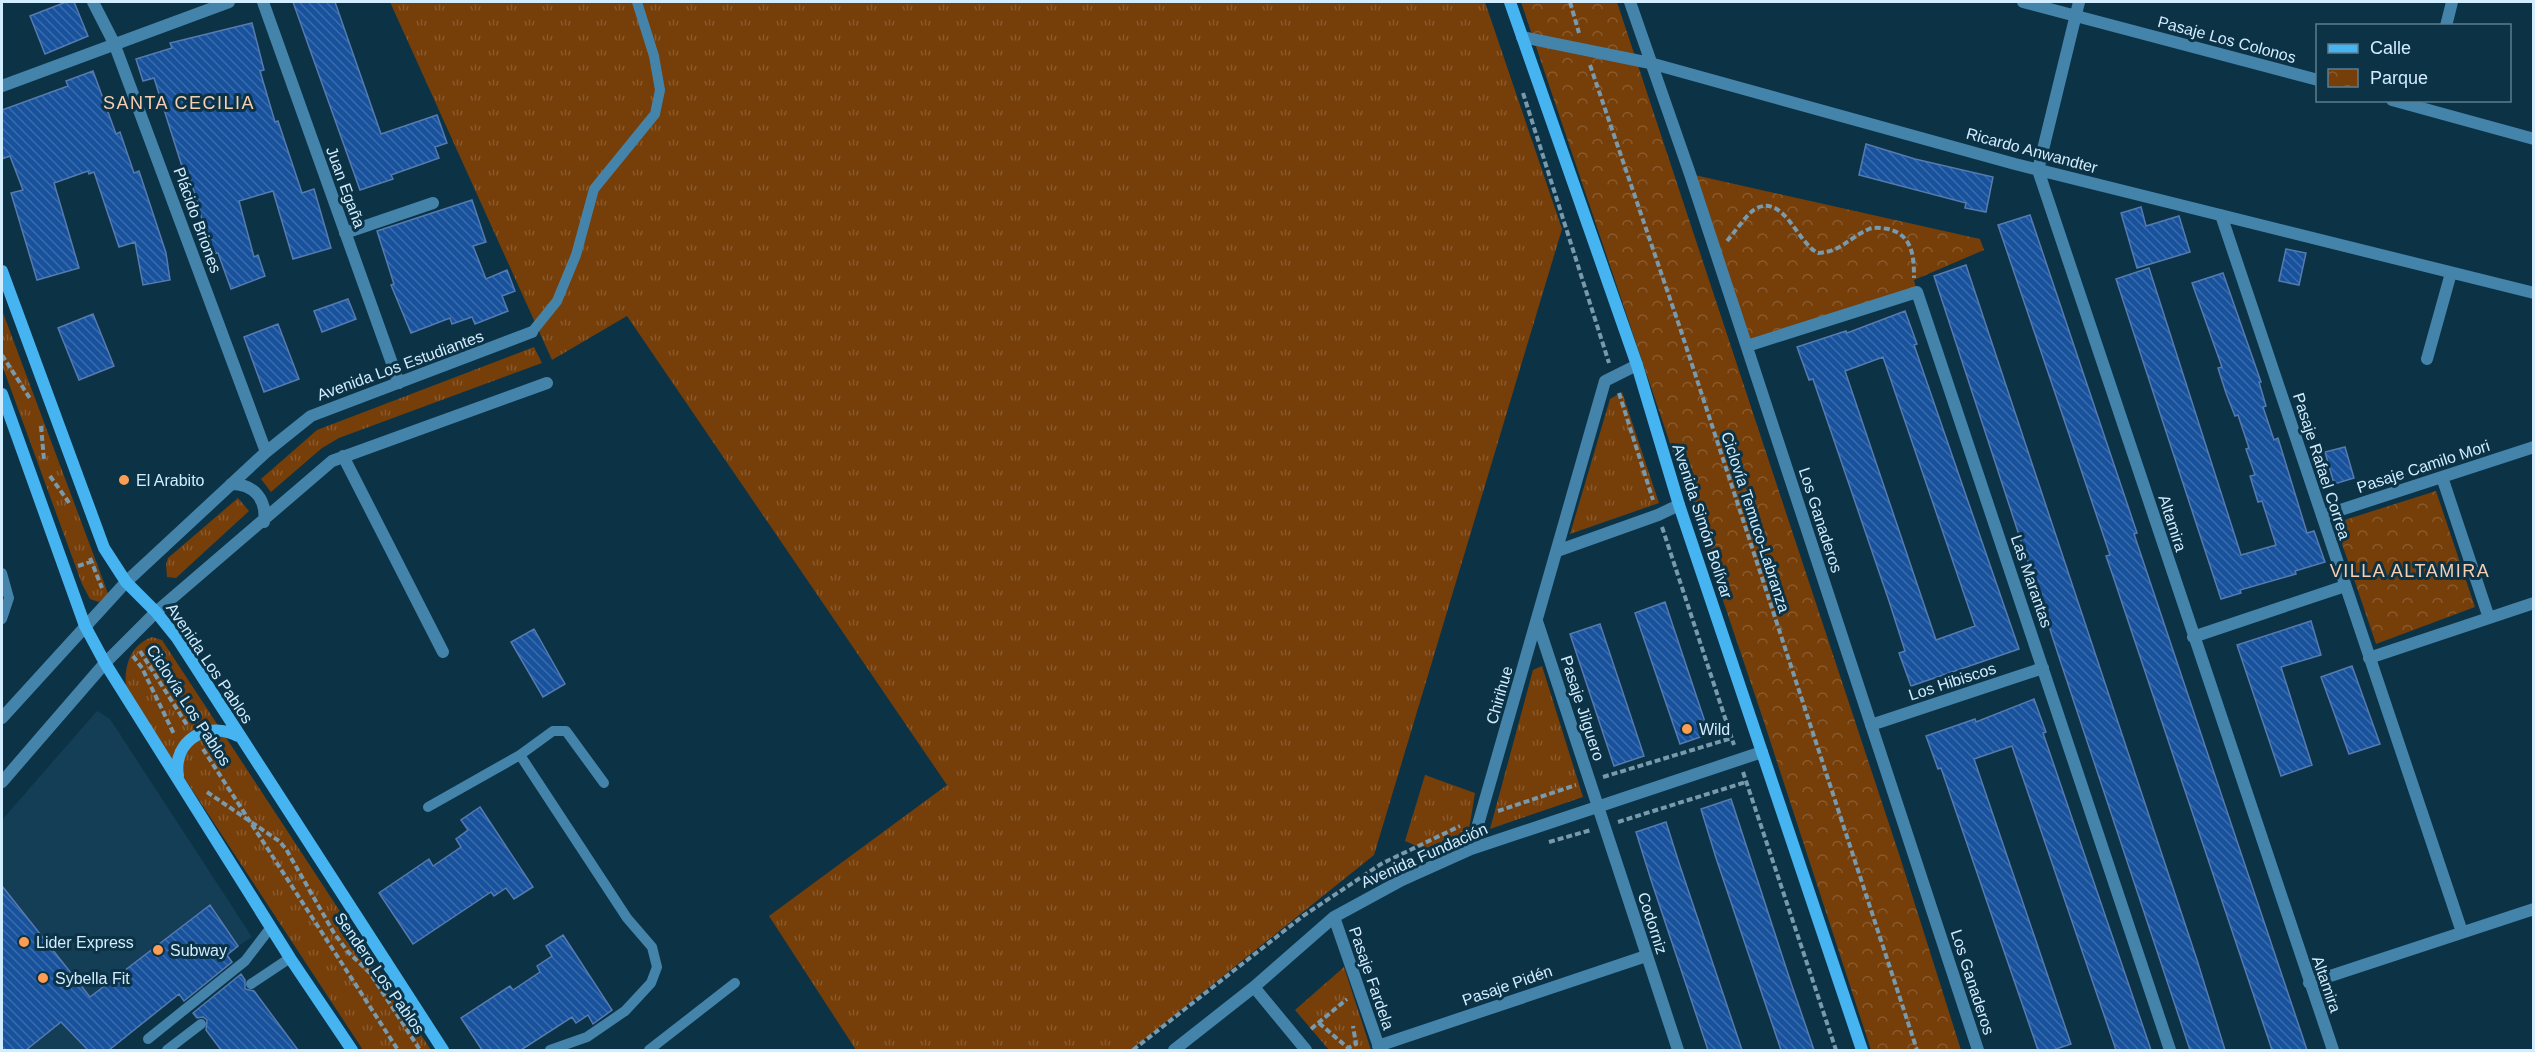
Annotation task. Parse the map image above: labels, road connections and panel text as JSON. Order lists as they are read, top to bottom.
{
  "streets": {
    "main road": ["Avenida Simón Bolívar", "Avenida Los Pablos"],
    "street": [
      "Pasaje Los Colonos",
      "Ricardo Anwandter",
      "Juan Egaña",
      "Plácido Briones",
      "Avenida Los Estudiantes",
      "Pasaje Rafael Correa",
      "Pasaje Camilo Mori",
      "Los Ganaderos",
      "Altamira",
      "Las Marantas",
      "Los Hibiscos",
      "Chirihue",
      "Pasaje Jilguero",
      "Avenida Fundación",
      "Codorniz",
      "Pasaje Fardela",
      "Pasaje Pidén"
    ],
    "path": ["Ciclovía Temuco-Labranza", "Ciclovía Los Pablos", "Sendero Los Pablos"]
  },
  "crossings": [
    ["Ricardo Anwandter", "Pasaje Rafael Correa"],
    ["Ricardo Anwandter", "Los Ganaderos"],
    ["Ricardo Anwandter", "Avenida Simón Bolívar"],
    ["Ricardo Anwandter", "Ciclovía Temuco-Labranza"],
    ["Ricardo Anwandter", "Altamira"],
    ["Juan Egaña", "Avenida Los Estudiantes"],
    ["Plácido Briones", "Avenida Los Estudiantes"],
    ["Avenida Los Estudiantes", "Avenida Los Pablos"],
    ["Pasaje Rafael Correa", "Pasaje Camilo Mori"],
    ["Los Ganaderos", "Los Hibiscos"],
    ["Avenida Simón Bolívar", "Chirihue"],
    ["Avenida Simón Bolívar", "Avenida Fundación"],
    ["Las Marantas", "Los Hibiscos"],
    ["Chirihue", "Pasaje Jilguero"],
    ["Chirihue", "Avenida Fundación"],
    ["Ciclovía Los Pablos", "Sendero Los Pablos"],
    ["Pasaje Jilguero", "Avenida Fundación"],
    ["Pasaje Jilguero", "Codorniz"],
    ["Avenida Fundación", "Codorniz"],
    ["Avenida Fundación", "Pasaje Fardela"],
    ["Codorniz", "Pasaje Pidén"],
    ["Pasaje Fardela", "Pasaje Pidén"]
  ],
  "districts": ["SANTA CECILIA", "VILLA ALTAMIRA"],
  "places": [
    "El Arabito",
    "Wild",
    "Lider Express",
    "Subway",
    "Sybella Fit"
  ],
  "legend": ["Calle", "Parque"]
}
